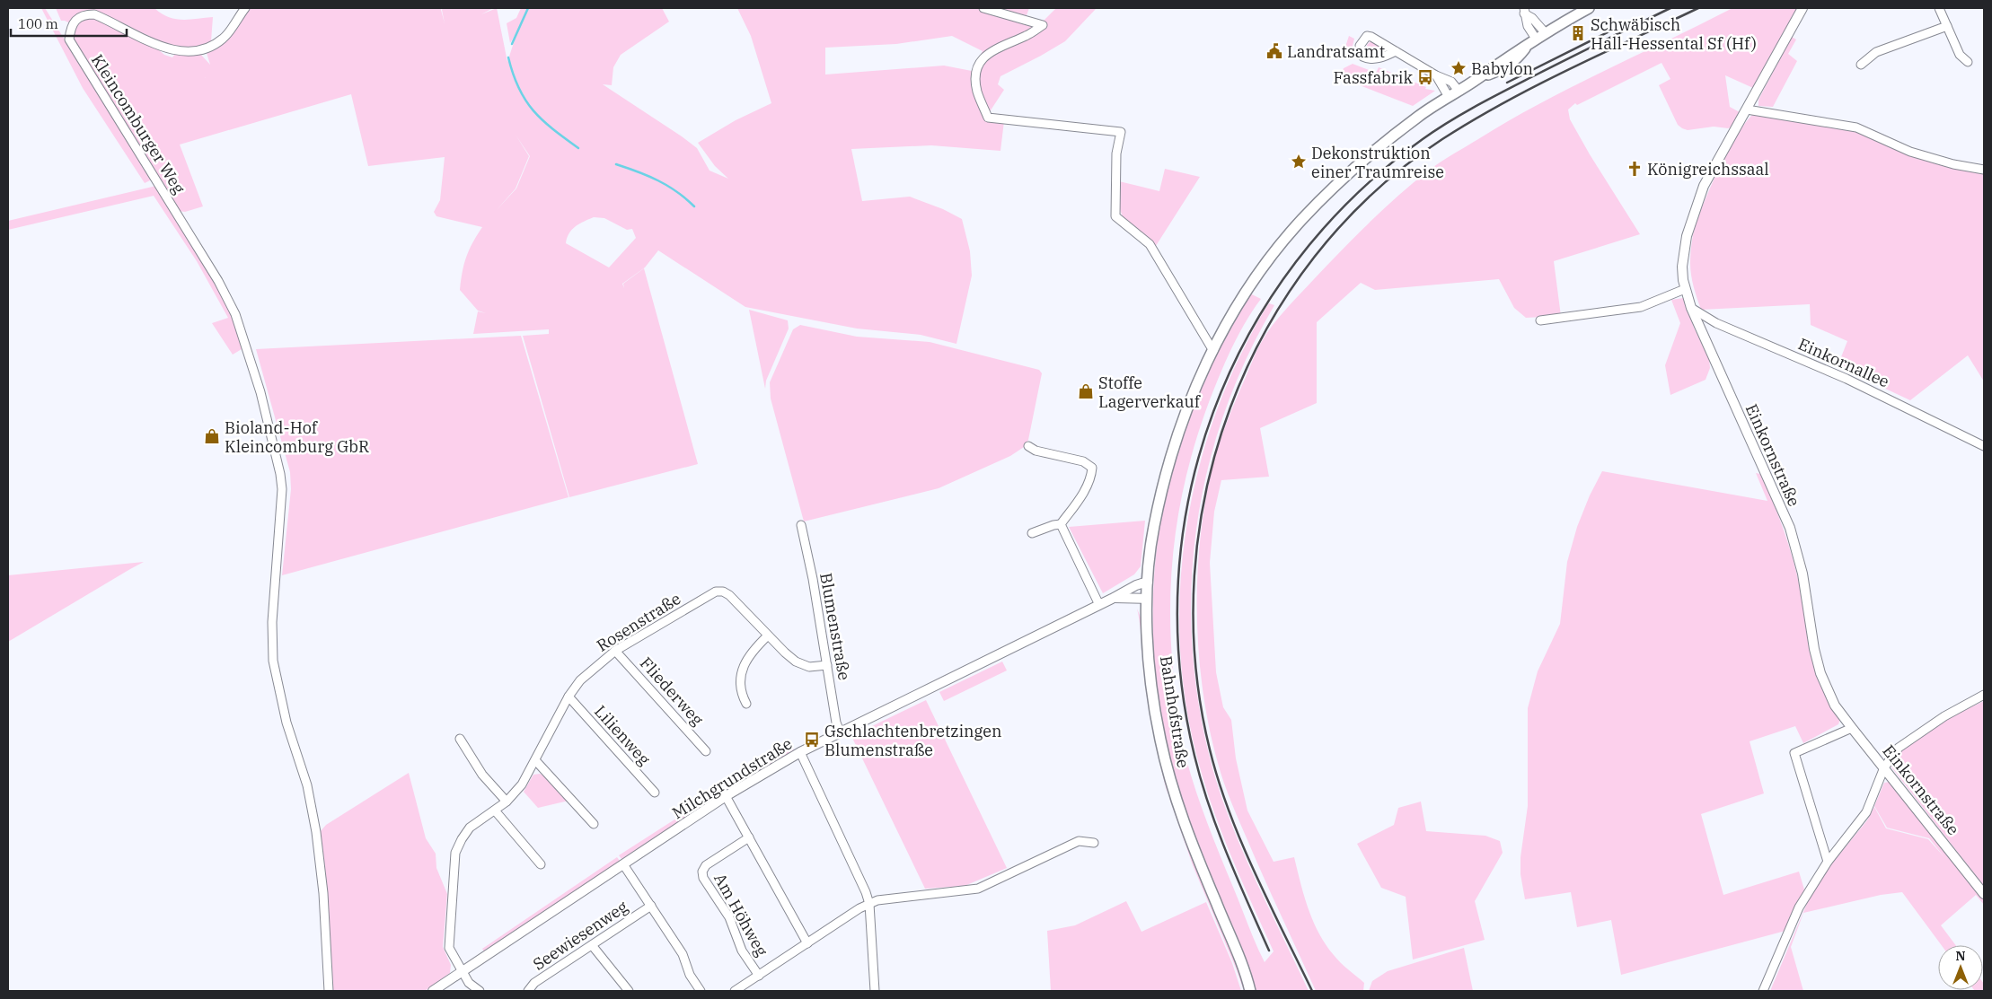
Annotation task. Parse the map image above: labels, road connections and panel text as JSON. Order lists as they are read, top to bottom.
{
  "streets": {
    "main road": ["Bahnhofstraße"],
    "street": [
      "Kleincomburger Weg",
      "Einkornallee",
      "Einkornstraße",
      "Rosenstraße",
      "Blumenstraße",
      "Fliederweg",
      "Lilienweg",
      "Milchgrundstraße",
      "Am Höhweg",
      "Seewiesenweg"
    ]
  },
  "crossings": [
    ["Einkornallee", "Einkornstraße"],
    ["Rosenstraße", "Blumenstraße"],
    ["Rosenstraße", "Fliederweg"],
    ["Rosenstraße", "Lilienweg"],
    ["Rosenstraße", "Milchgrundstraße"],
    ["Blumenstraße", "Milchgrundstraße"],
    ["Bahnhofstraße", "Milchgrundstraße"],
    ["Milchgrundstraße", "Seewiesenweg"]
  ],
  "places": {
    "building": ["Schwäbisch Hall-Hessental Sf (Hf)"],
    "public building": ["Landratsamt"],
    "place": ["Babylon", "Dekonstruktion einer Traumreise"],
    "bus stop": ["Fassfabrik", "Gschlachtenbretzingen Blumenstraße"],
    "church": ["Königreichssaal"],
    "shop": ["Stoffe Lagerverkauf", "Bioland-Hof Kleincomburg GbR"]
  },
  "scale_bar": "100 m",
  "north": "top"
}
